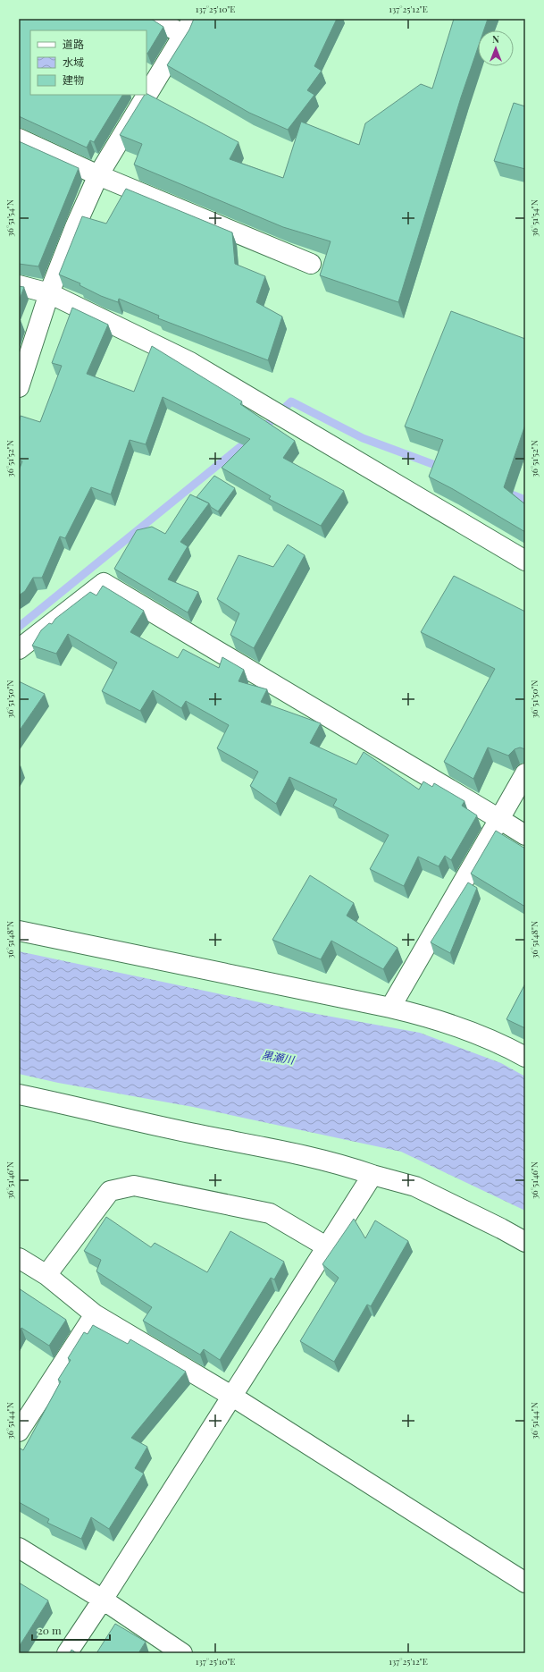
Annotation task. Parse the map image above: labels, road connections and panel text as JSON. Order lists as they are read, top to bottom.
{
  "water": ["黒瀬川"],
  "legend": ["道路", "水域", "建物"],
  "scale_bar": "20 m",
  "north": "top",
  "coordinates": [
    "137°25'10\"E",
    "137°25'12\"E",
    "36°51'54\"N",
    "36°51'52\"N",
    "36°51'50\"N",
    "36°51'48\"N",
    "36°51'46\"N",
    "36°51'44\"N"
  ]
}
